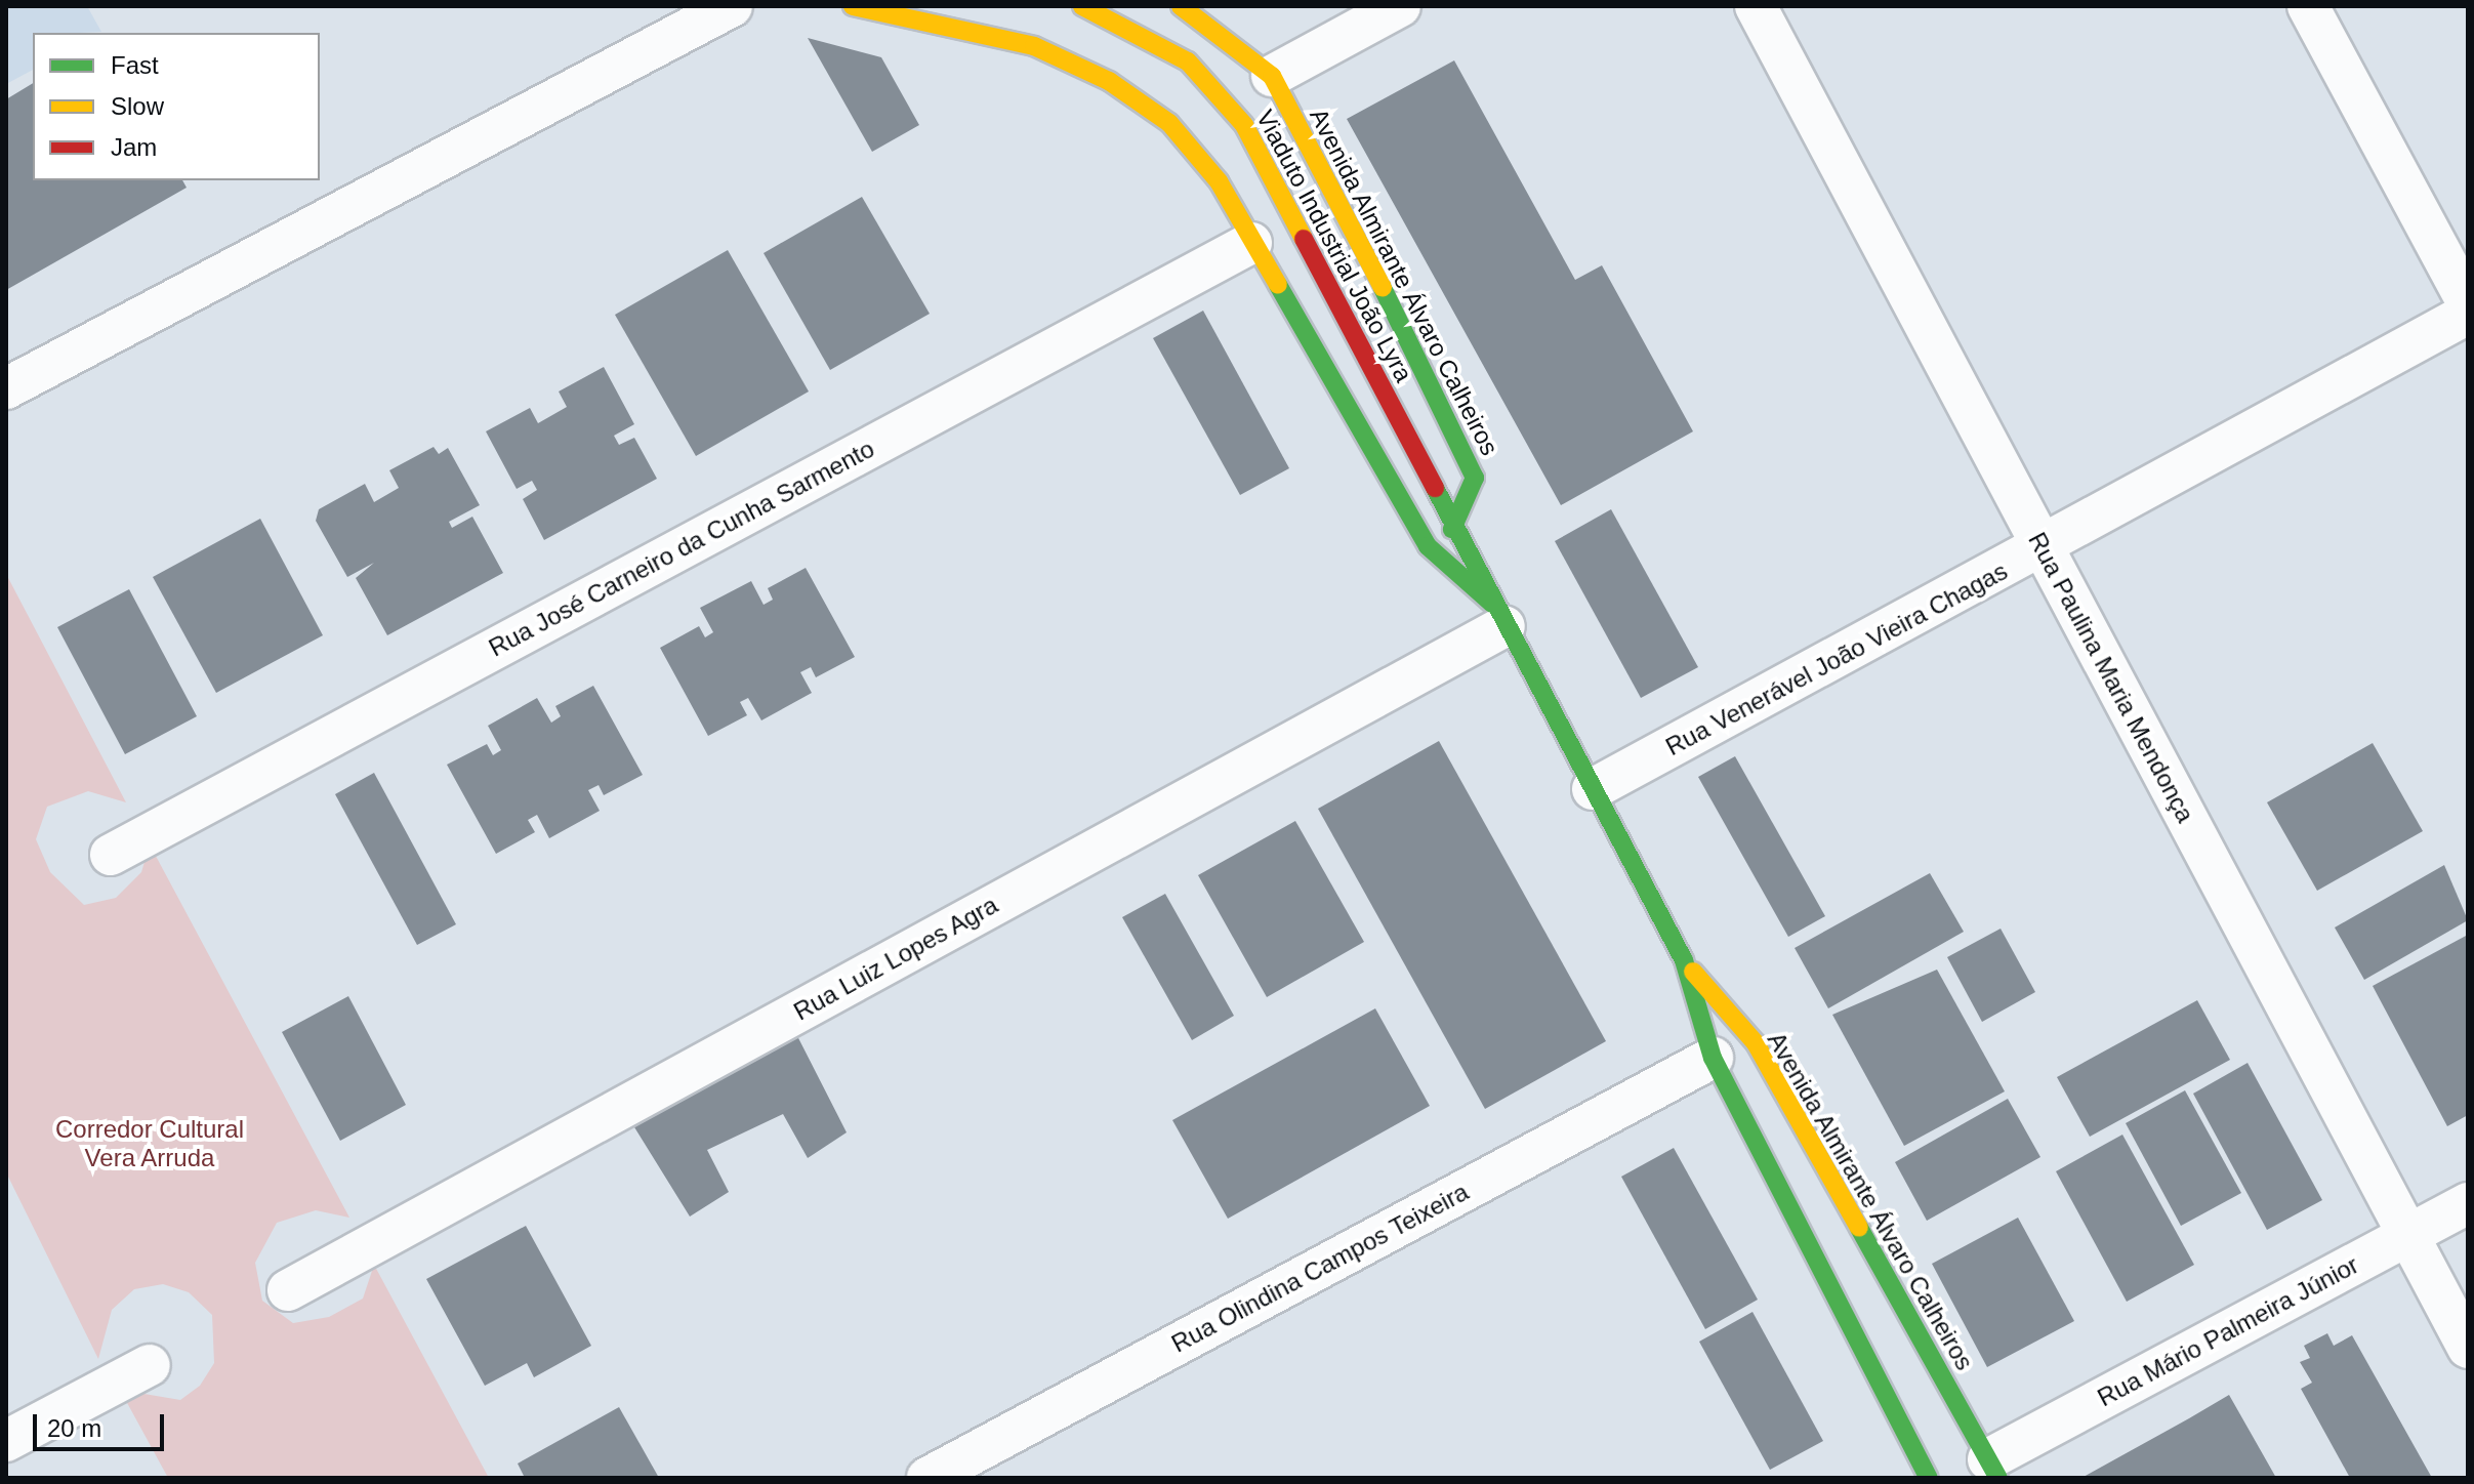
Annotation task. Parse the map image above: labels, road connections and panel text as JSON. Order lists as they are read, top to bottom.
{
  "streets": {
    "main road": ["Viaduto Industrial João Lyra", "Avenida Almirante Álvaro Calheiros"],
    "street": [
      "Rua José Carneiro da Cunha Sarmento",
      "Rua Venerável João Vieira Chagas",
      "Rua Paulina Maria Mendonça",
      "Rua Luiz Lopes Agra",
      "Rua Olindina Campos Teixeira",
      "Rua Mário Palmeira Júnior"
    ]
  },
  "crossings": [
    ["Viaduto Industrial João Lyra", "Avenida Almirante Álvaro Calheiros"],
    ["Avenida Almirante Álvaro Calheiros", "Rua Venerável João Vieira Chagas"],
    ["Avenida Almirante Álvaro Calheiros", "Rua Luiz Lopes Agra"],
    ["Avenida Almirante Álvaro Calheiros", "Rua Olindina Campos Teixeira"],
    ["Avenida Almirante Álvaro Calheiros", "Rua Mário Palmeira Júnior"],
    ["Rua Venerável João Vieira Chagas", "Rua Paulina Maria Mendonça"],
    ["Rua Paulina Maria Mendonça", "Rua Mário Palmeira Júnior"]
  ],
  "parks": ["Corredor Cultural Vera Arruda"],
  "legend": ["Fast", "Slow", "Jam"],
  "scale_bar": "20 m"
}
